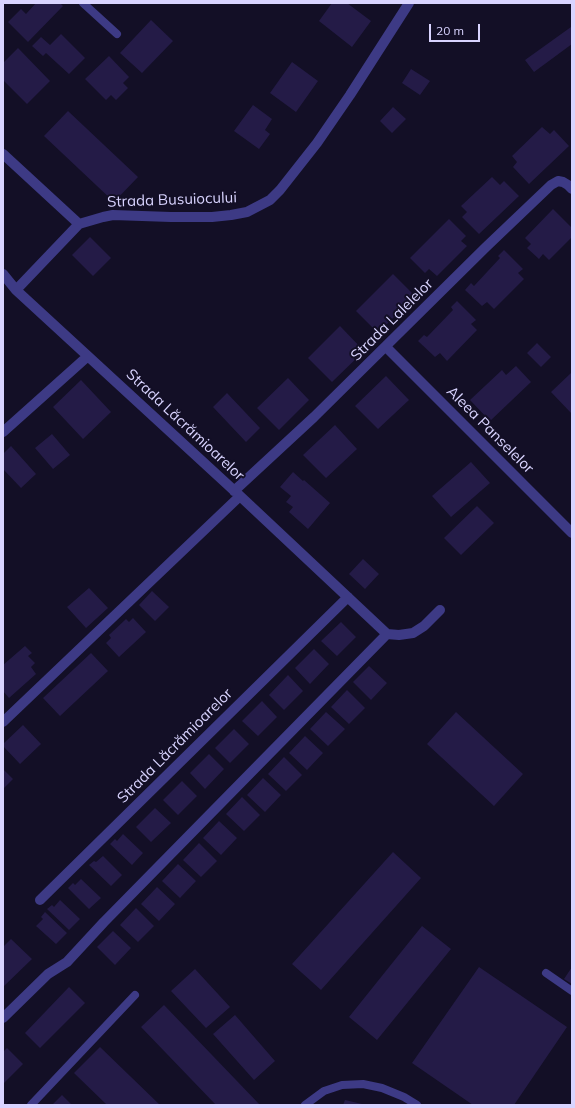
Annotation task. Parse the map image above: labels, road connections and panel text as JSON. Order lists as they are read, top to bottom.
{
  "streets": {
    "street": [
      "Strada Busuiocului",
      "Strada Lalelelor",
      "Strada Lăcrămioarelor",
      "Aleea Panselelor"
    ]
  },
  "crossings": [
    ["Strada Lalelelor", "Strada Lăcrămioarelor"],
    ["Strada Lalelelor", "Aleea Panselelor"]
  ],
  "scale_bar": "20 m"
}
